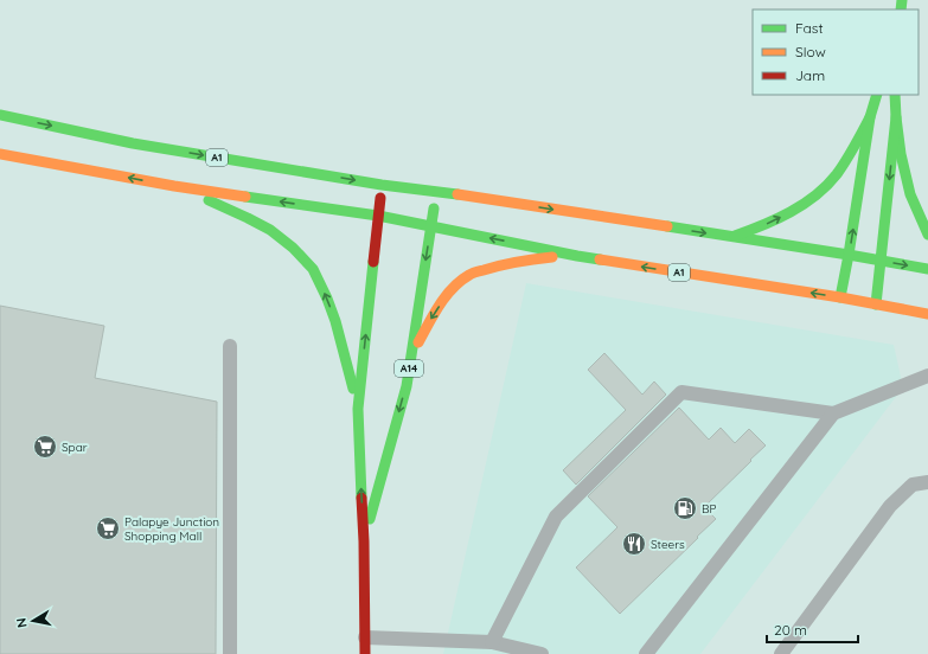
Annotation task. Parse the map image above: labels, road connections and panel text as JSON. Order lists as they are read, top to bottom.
{
  "streets": {
    "main road": ["A1", "A14"]
  },
  "crossings": [
    ["A1", "A14"]
  ],
  "places": {
    "supermarket": ["Spar", "Palapye Junction Shopping Mall"],
    "fuel station": ["BP"],
    "restaurant": ["Steers"]
  },
  "legend": ["Fast", "Slow", "Jam"],
  "scale_bar": "20 m",
  "north": "left"
}
